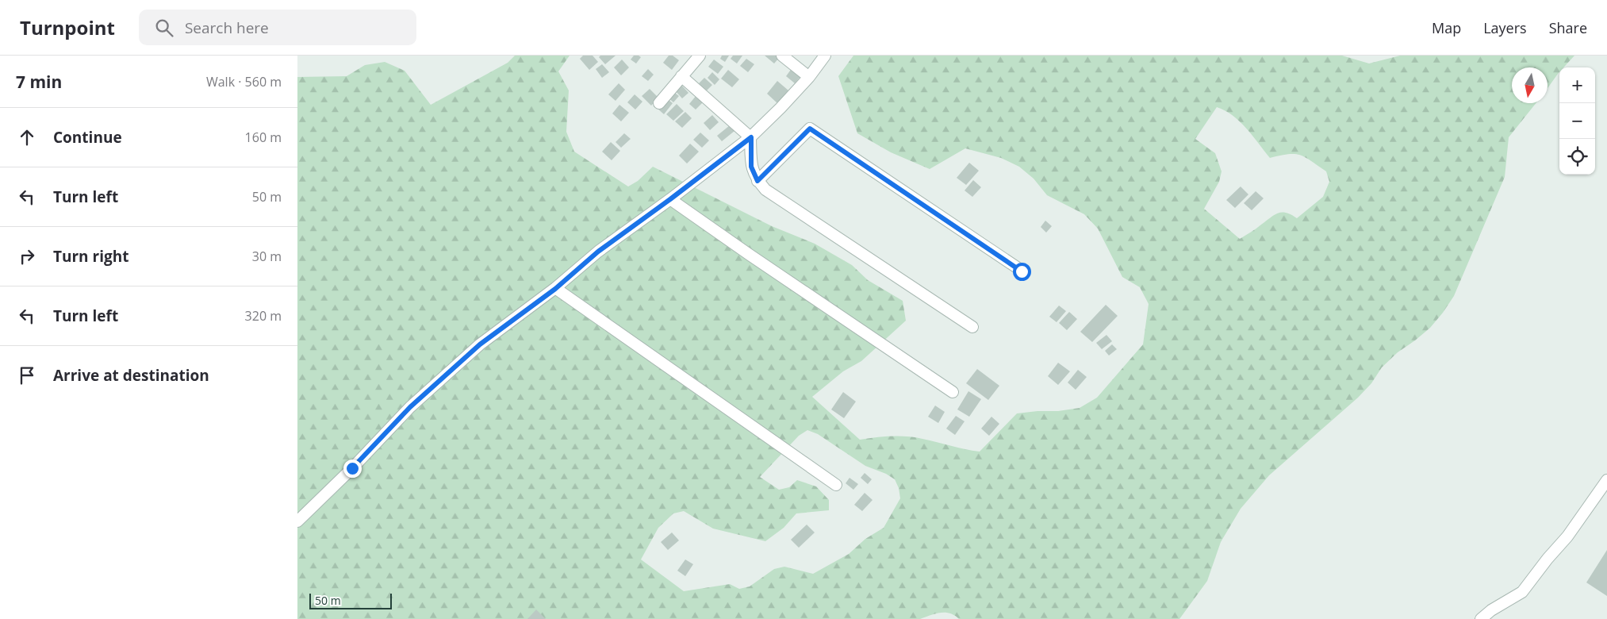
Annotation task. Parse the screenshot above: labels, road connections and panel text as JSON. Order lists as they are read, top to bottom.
{
  "scale_bar": "50 m",
  "north": "bottom",
  "page": {
    "header": "Turnpoint",
    "search": "Search here",
    "nav": ["Map", "Layers", "Share"],
    "heading": ["7 min", "Walk · 560 m"],
    "map_buttons": ["+", "−"],
    "list": [
      ["Continue", "160 m"],
      ["Turn left", "50 m"],
      ["Turn right", "30 m"],
      ["Turn left", "320 m"],
      "Arrive at destination"
    ],
    "scale": "50 m"
  }
}
